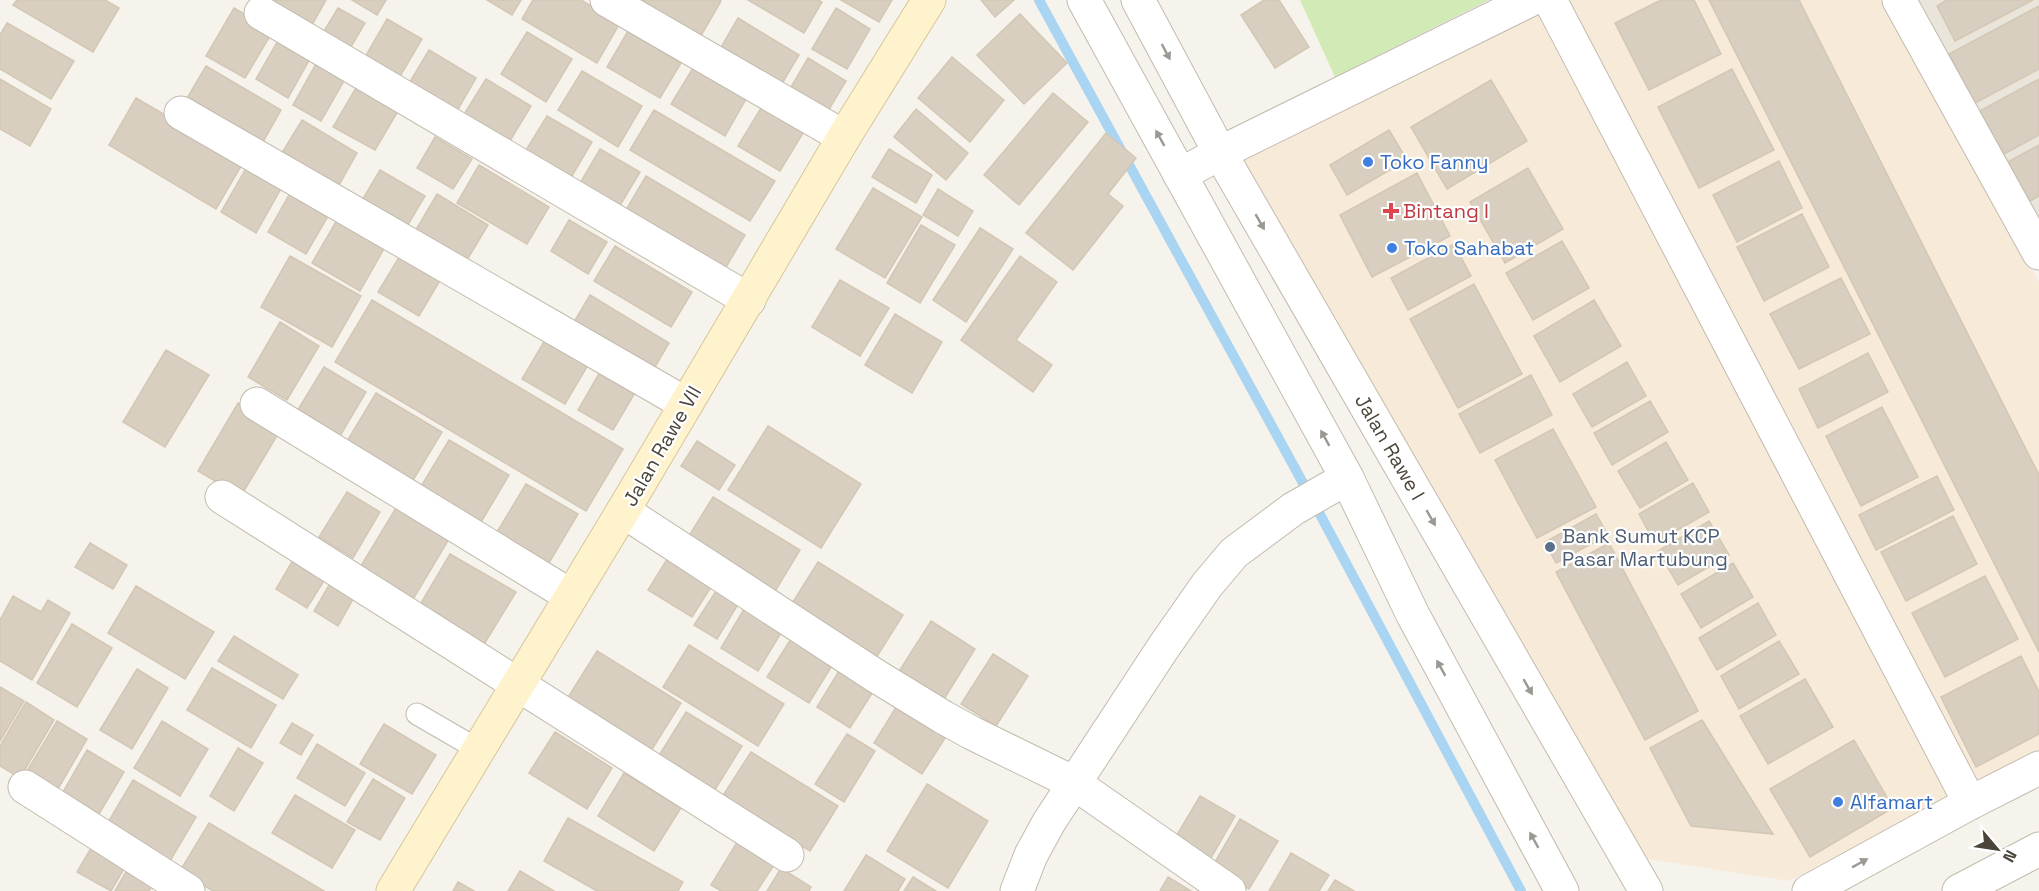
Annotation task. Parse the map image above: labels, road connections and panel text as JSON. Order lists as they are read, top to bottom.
{
  "streets": {
    "main road": ["Jalan Rawe VII"],
    "street": ["Jalan Rawe I"]
  },
  "places": {
    "other": [
      "Toko Fanny",
      "Toko Sahabat",
      "Bank Sumut KCP Pasar Martubung",
      "Alfamart"
    ],
    "health": ["Bintang I"]
  },
  "north": "bottom right"
}
